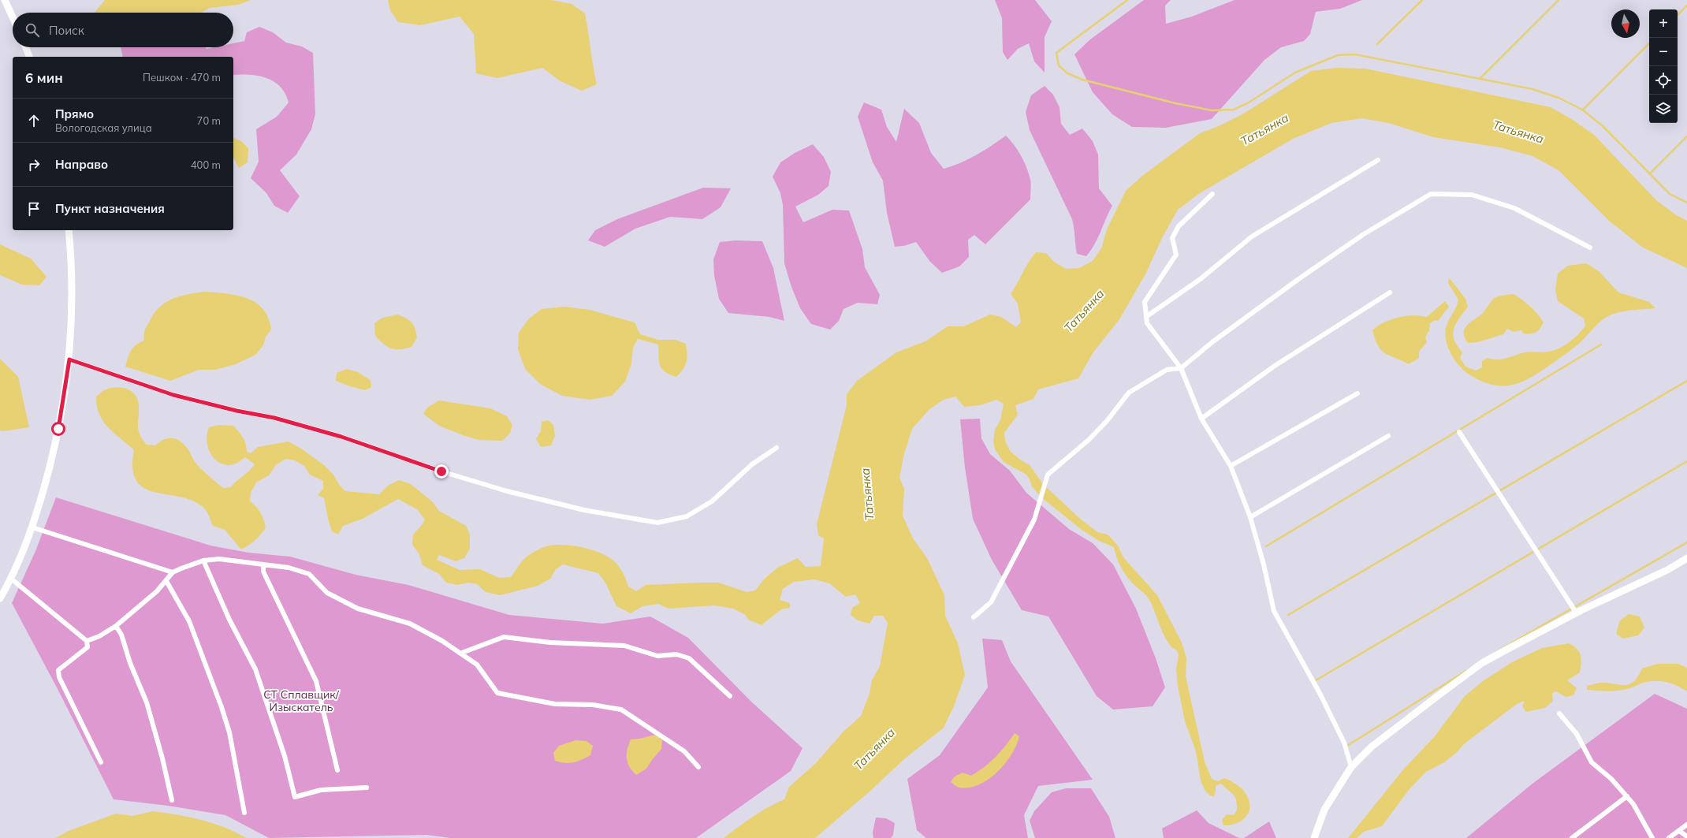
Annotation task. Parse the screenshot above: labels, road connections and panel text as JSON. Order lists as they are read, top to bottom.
{
  "water": ["Татьянка"],
  "parks": ["СТ Сплавщик/ Изыскатель"],
  "north": "bottom",
  "page": {
    "map_buttons": ["+", "−"],
    "search": "Поиск",
    "heading": ["6 мин", "Пешком · 470 m"],
    "list": [
      ["Прямо", "Вологодская улица", "70 m"],
      ["Направо", "400 m"],
      "Пункт назначения"
    ]
  }
}
